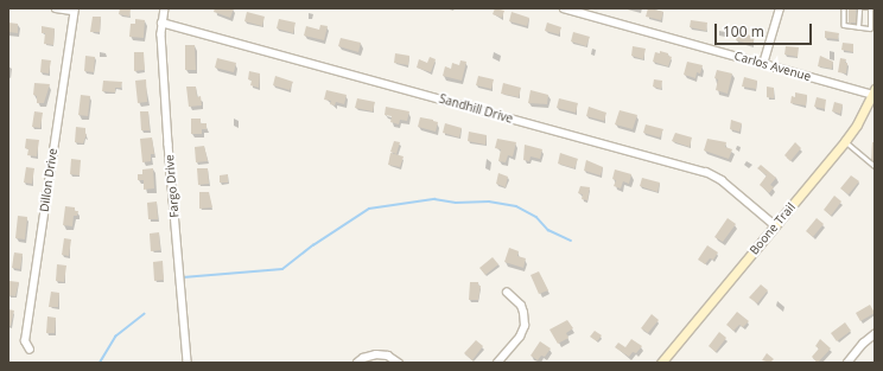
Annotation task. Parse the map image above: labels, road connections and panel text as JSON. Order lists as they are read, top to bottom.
{
  "streets": {
    "street": [
      "Carlos Avenue",
      "Sandhill Drive",
      "Dillon Drive",
      "Fargo Drive",
      "Boone Trail"
    ]
  },
  "crossings": [
    ["Carlos Avenue", "Boone Trail"],
    ["Sandhill Drive", "Fargo Drive"],
    ["Sandhill Drive", "Boone Trail"]
  ],
  "scale_bar": "100 m"
}
